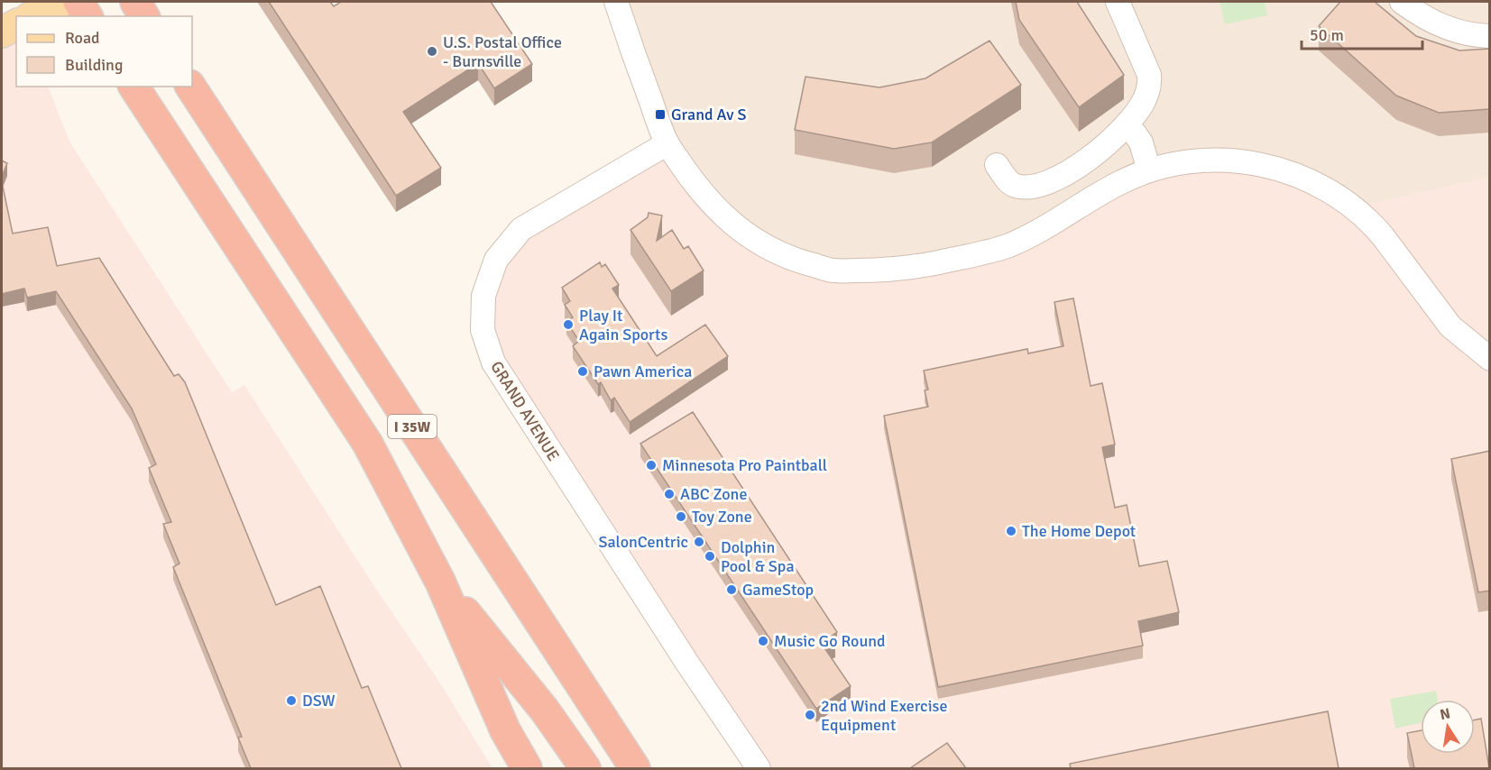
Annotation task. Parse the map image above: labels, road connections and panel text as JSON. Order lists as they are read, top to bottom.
{
  "streets": {
    "highway": ["I 35W"],
    "street": ["GRAND AVENUE"]
  },
  "places": {
    "other": [
      "U.S. Postal Office - Burnsville",
      "Play It Again Sports",
      "Pawn America",
      "Minnesota Pro Paintball",
      "ABC Zone",
      "Toy Zone",
      "The Home Depot",
      "SalonCentric",
      "Dolphin Pool & Spa",
      "GameStop",
      "Music Go Round",
      "DSW",
      "2nd Wind Exercise Equipment"
    ],
    "transit": ["Grand Av S"]
  },
  "legend": ["Road", "Building"],
  "scale_bar": "50 m",
  "north": "top"
}
